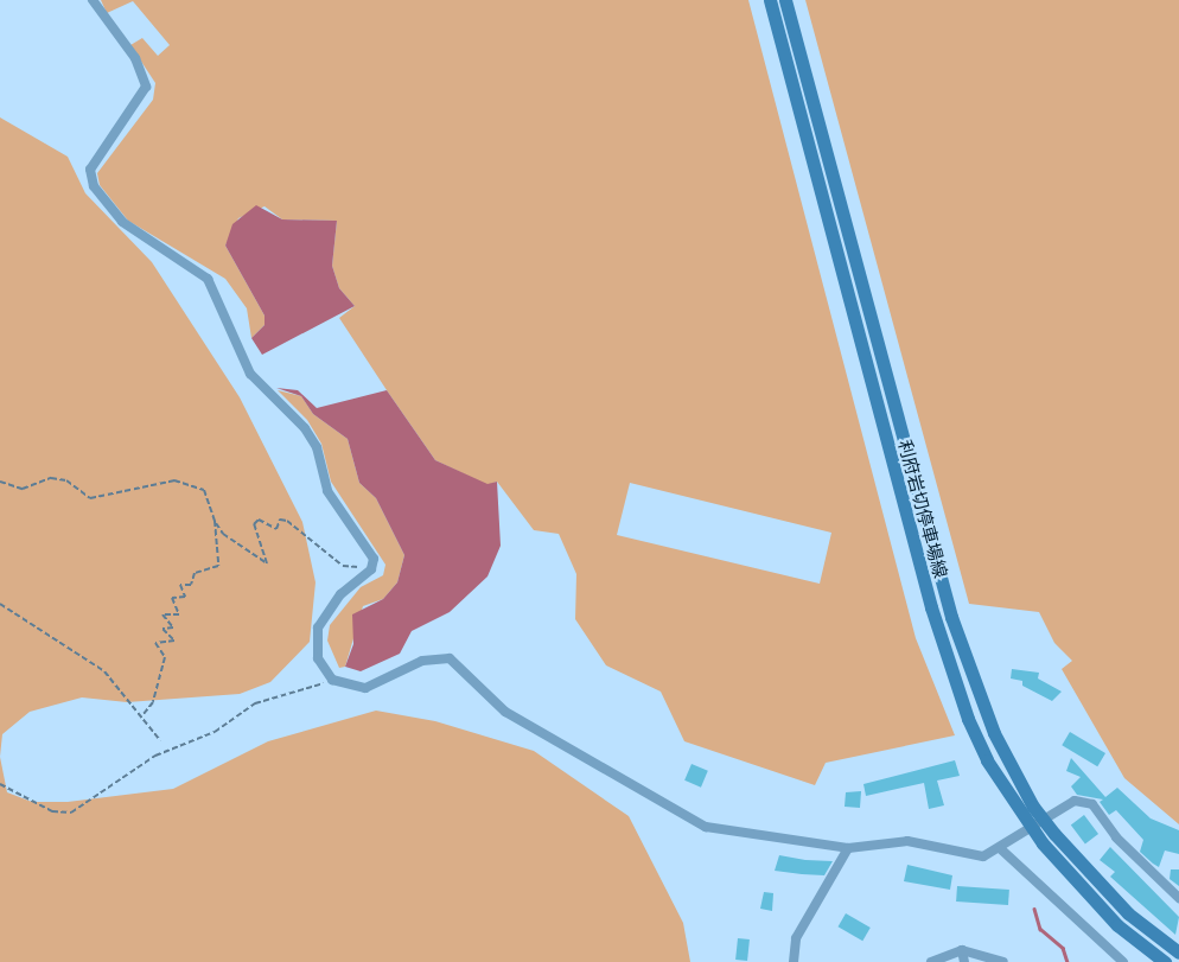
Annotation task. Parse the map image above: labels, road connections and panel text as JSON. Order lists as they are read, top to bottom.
{
  "streets": {
    "main road": ["利府岩切停車場線"]
  }
}
